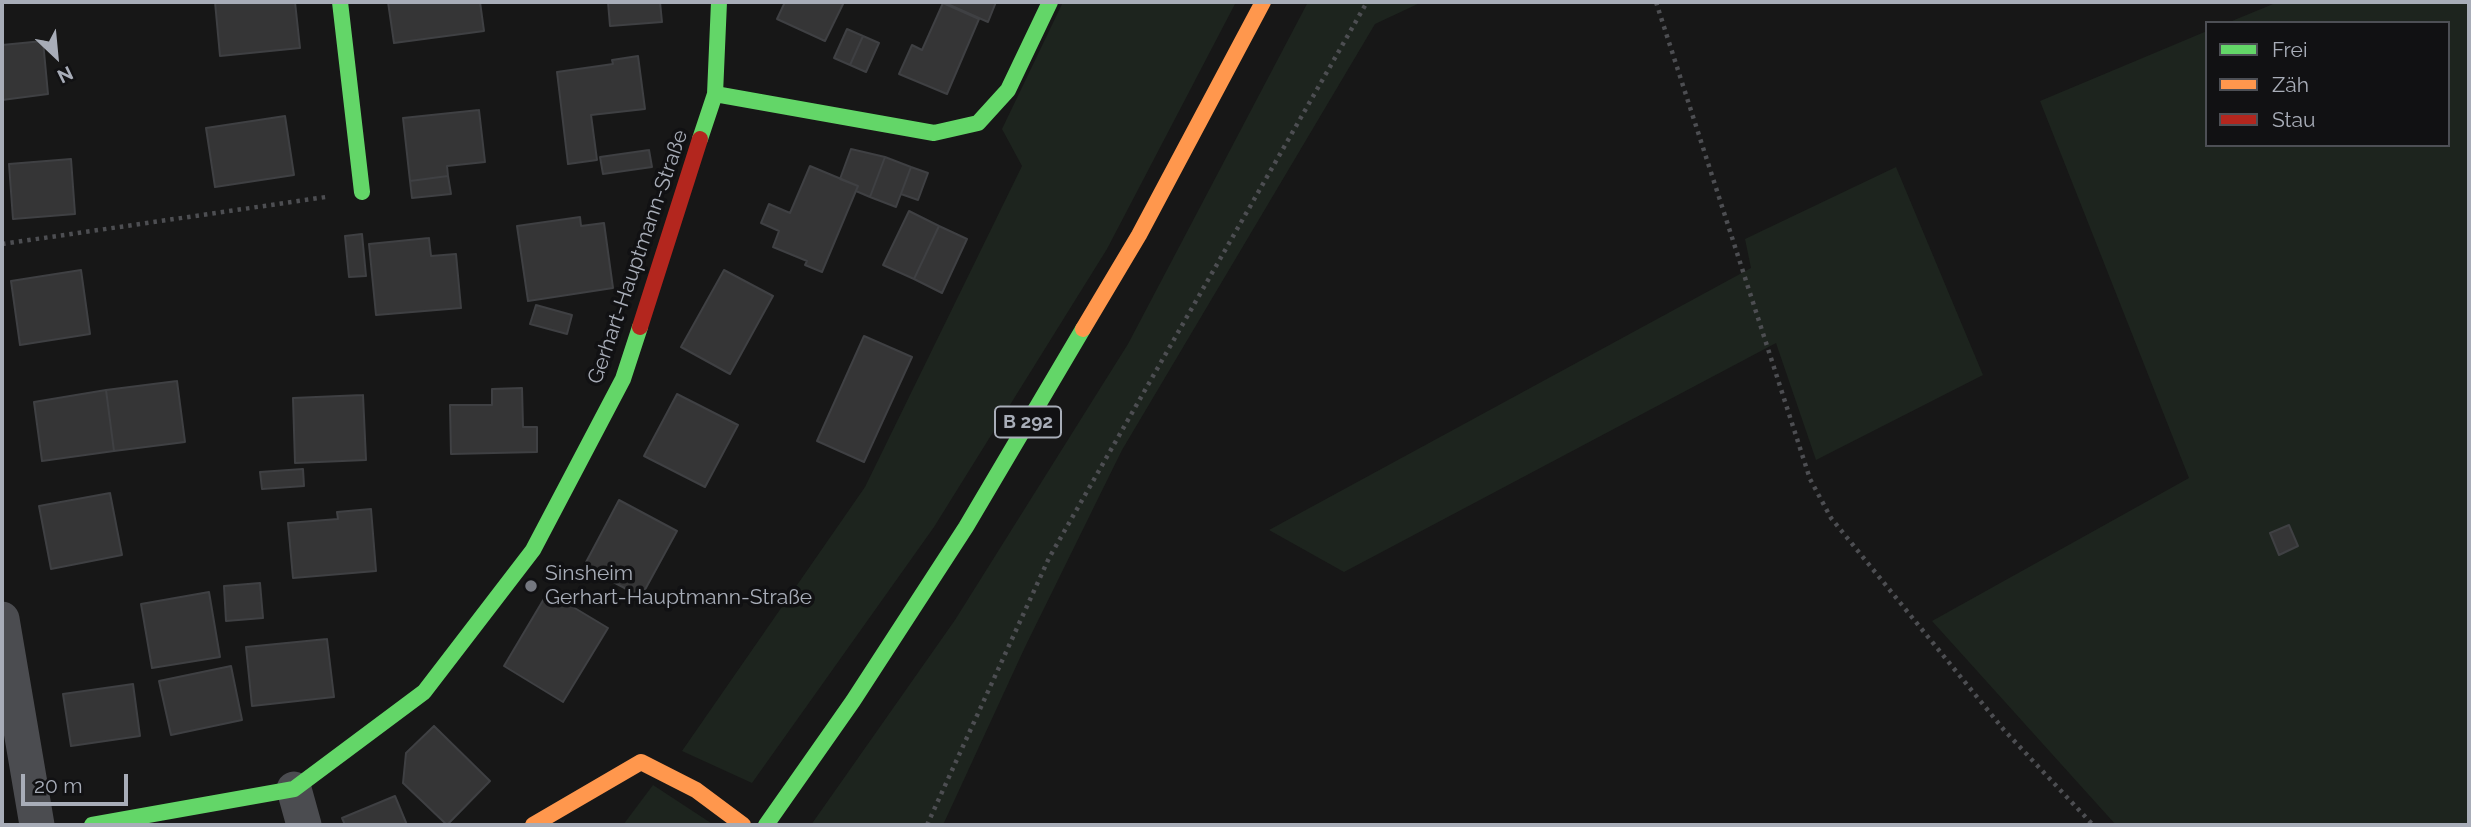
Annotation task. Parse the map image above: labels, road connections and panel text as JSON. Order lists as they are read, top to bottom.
{
  "streets": {
    "main road": ["Gerhart-Hauptmann-Straße", "B 292"]
  },
  "places": ["Sinsheim Gerhart-Hauptmann-Straße"],
  "legend": ["Frei", "Zäh", "Stau"],
  "scale_bar": "20 m",
  "north": "bottom right"
}
